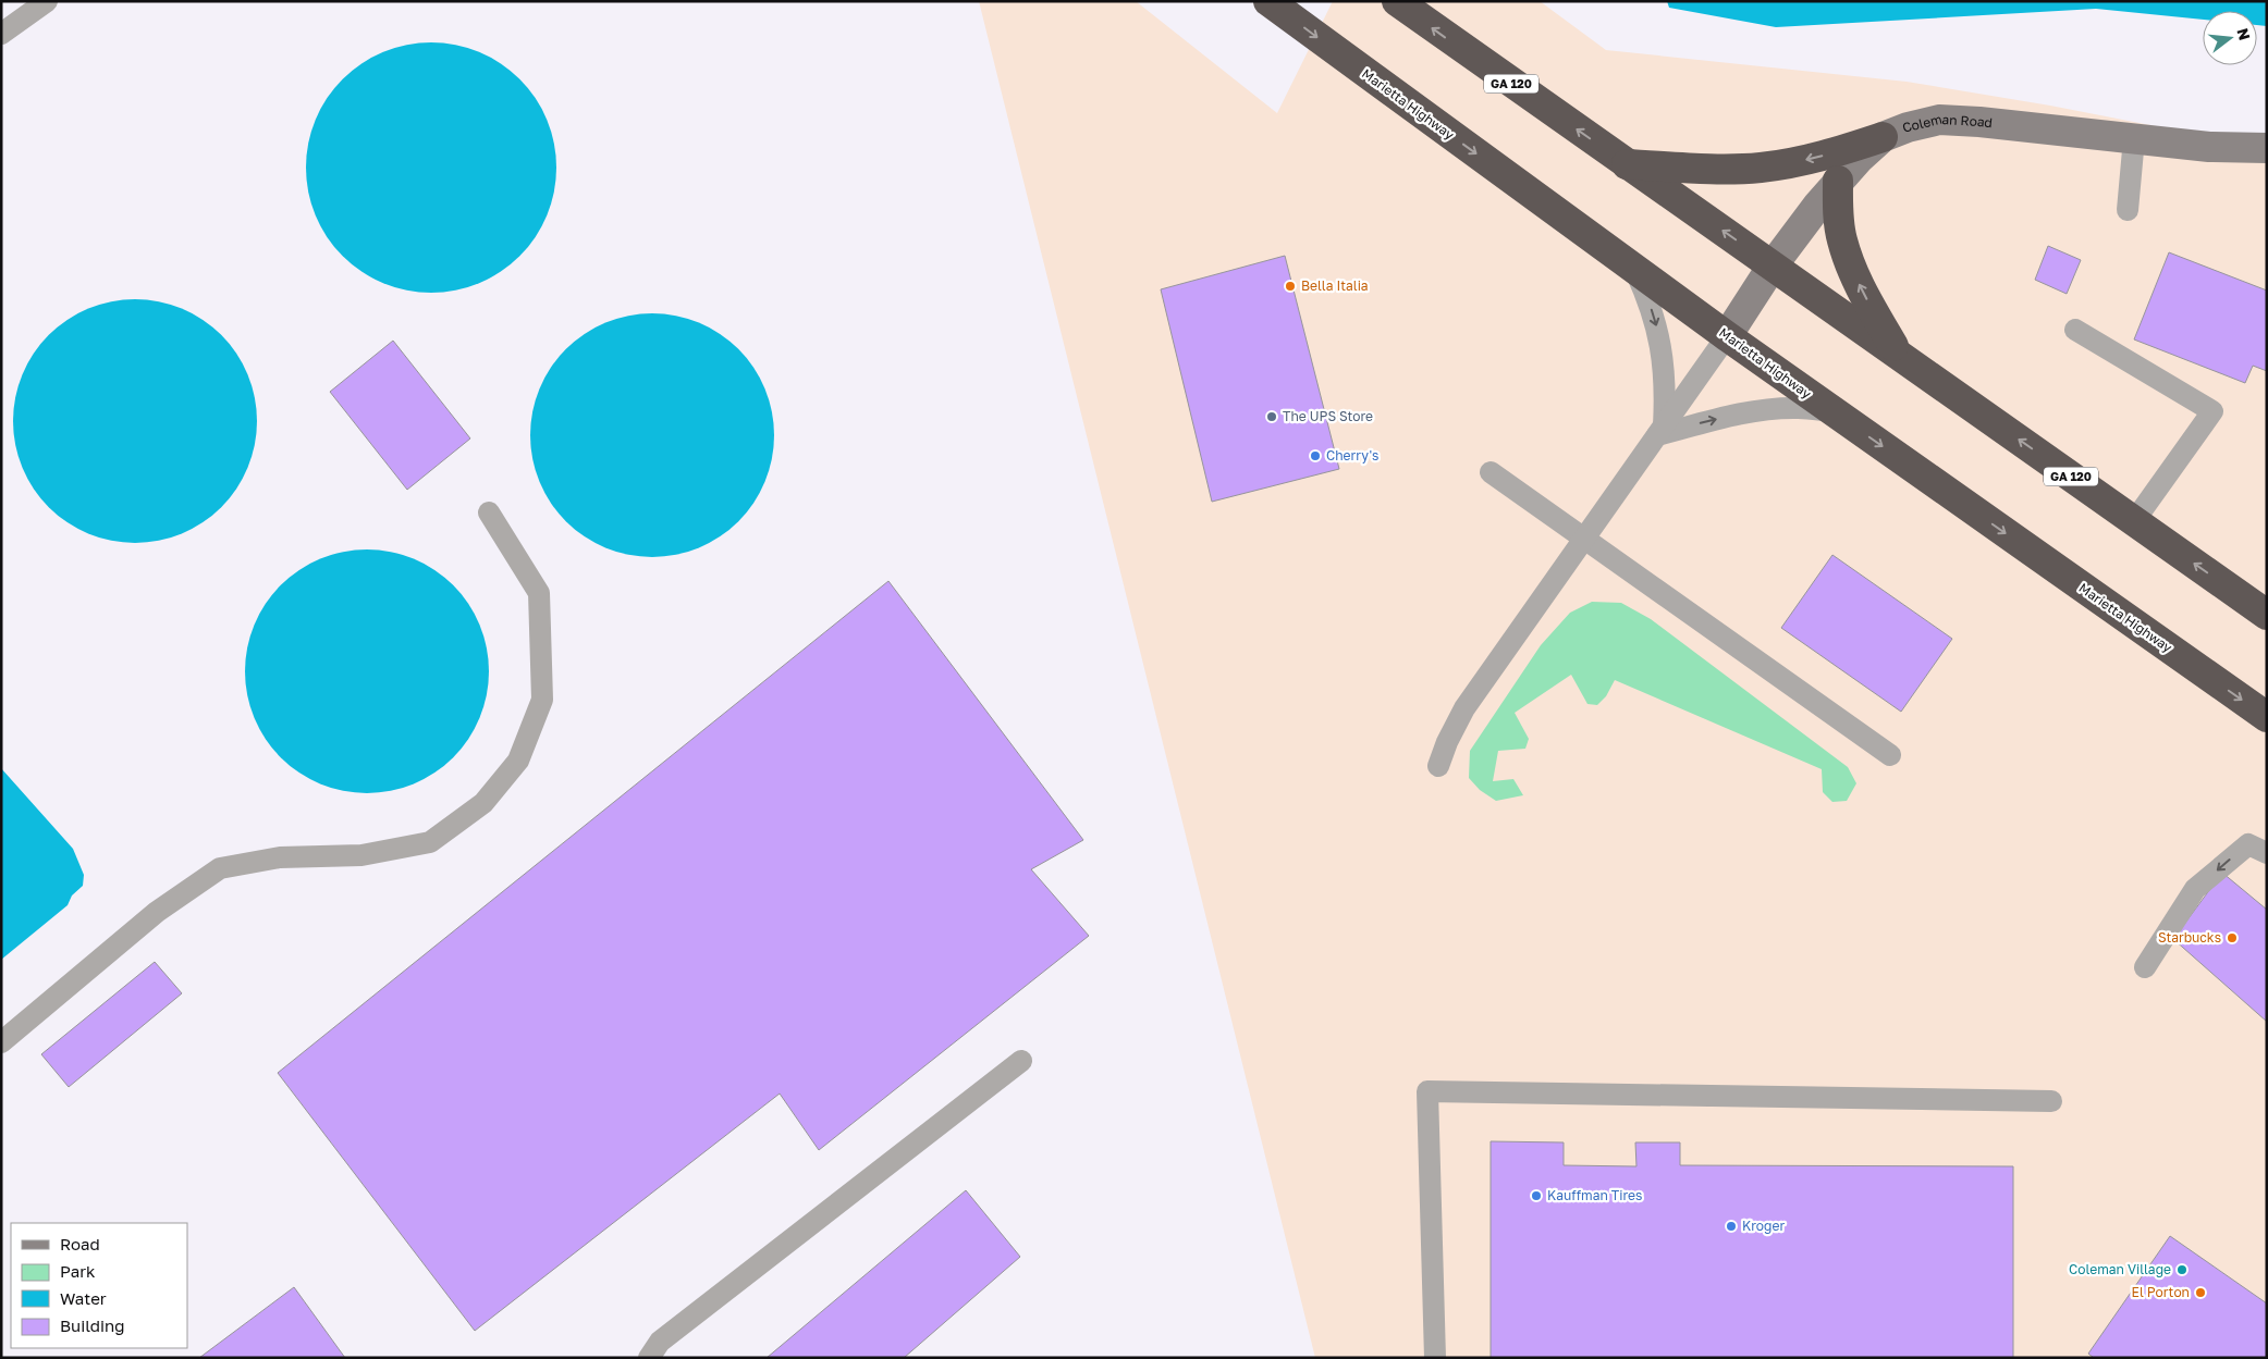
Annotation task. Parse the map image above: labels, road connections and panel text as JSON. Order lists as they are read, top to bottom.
{
  "streets": {
    "highway": ["GA 120", "Marietta Highway"],
    "street": ["Coleman Road"]
  },
  "crossings": [
    ["GA 120", "Coleman Road"],
    ["Marietta Highway", "Coleman Road"]
  ],
  "places": [
    "Bella Italia",
    "The UPS Store",
    "Cherry's",
    "Starbucks",
    "Kauffman Tires",
    "Kroger",
    "Coleman Village",
    "El Porton"
  ],
  "legend": [
    "Road",
    "Park",
    "Water",
    "Building"
  ],
  "north": "right"
}
